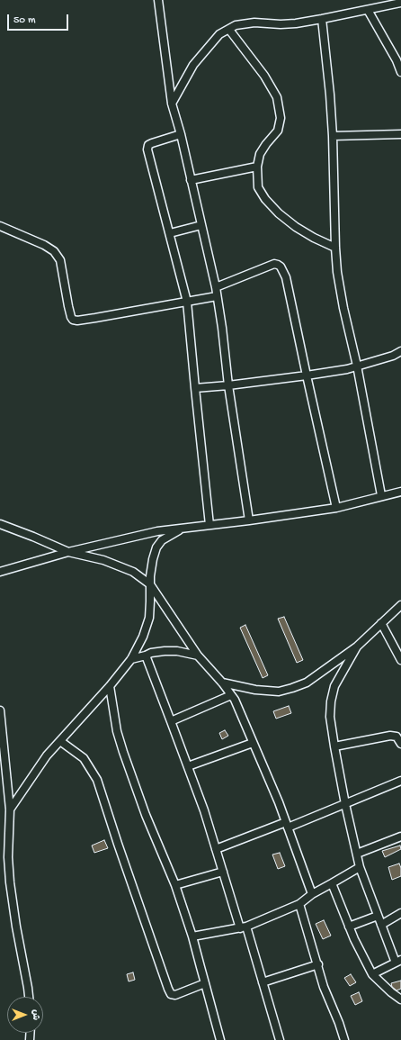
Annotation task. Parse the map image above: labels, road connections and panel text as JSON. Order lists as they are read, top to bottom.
{
  "scale_bar": "50 m",
  "north": "right"
}
